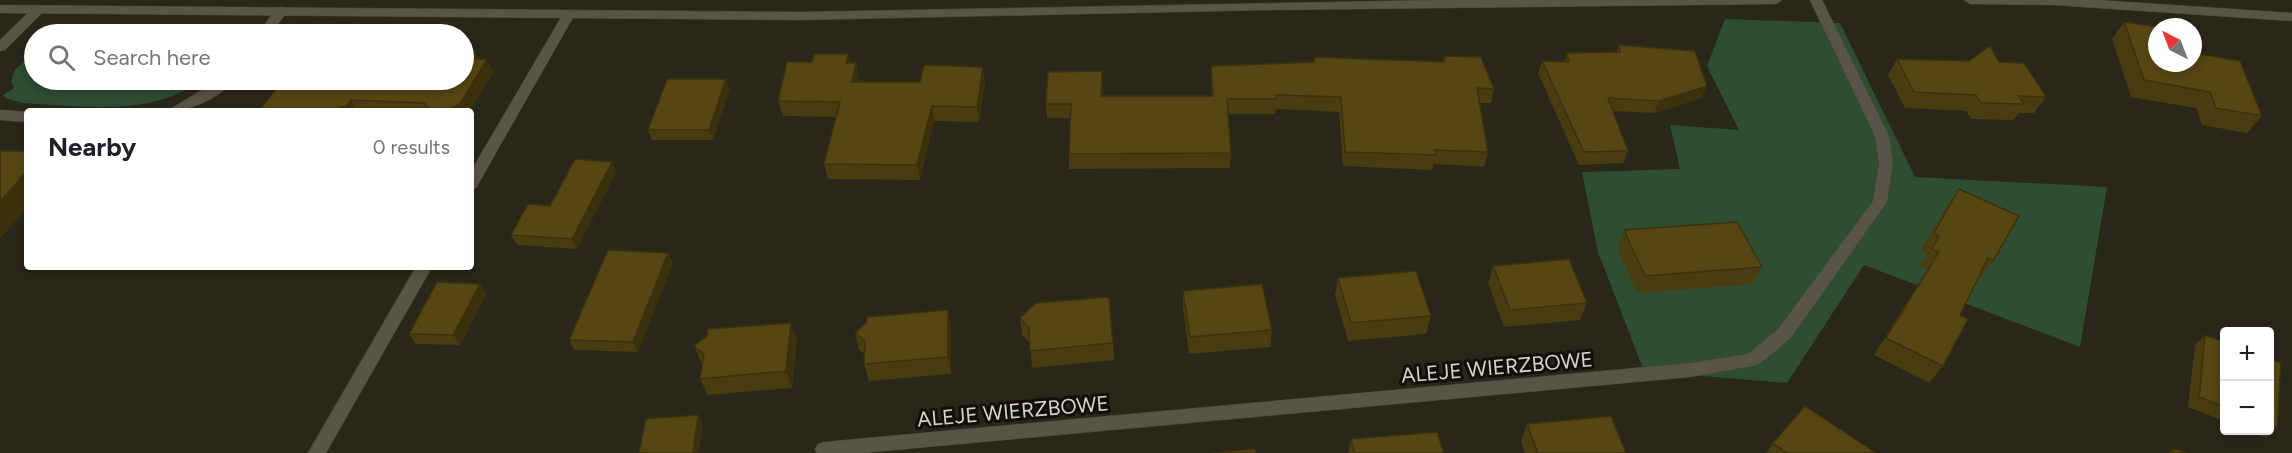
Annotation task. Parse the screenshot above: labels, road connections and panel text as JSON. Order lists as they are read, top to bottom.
{
  "streets": {
    "street": ["ALEJE WIERZBOWE"]
  },
  "north": "top left",
  "page": {
    "search": "Search here",
    "heading": ["Nearby", "0 results"],
    "map_buttons": ["+", "−"]
  }
}
